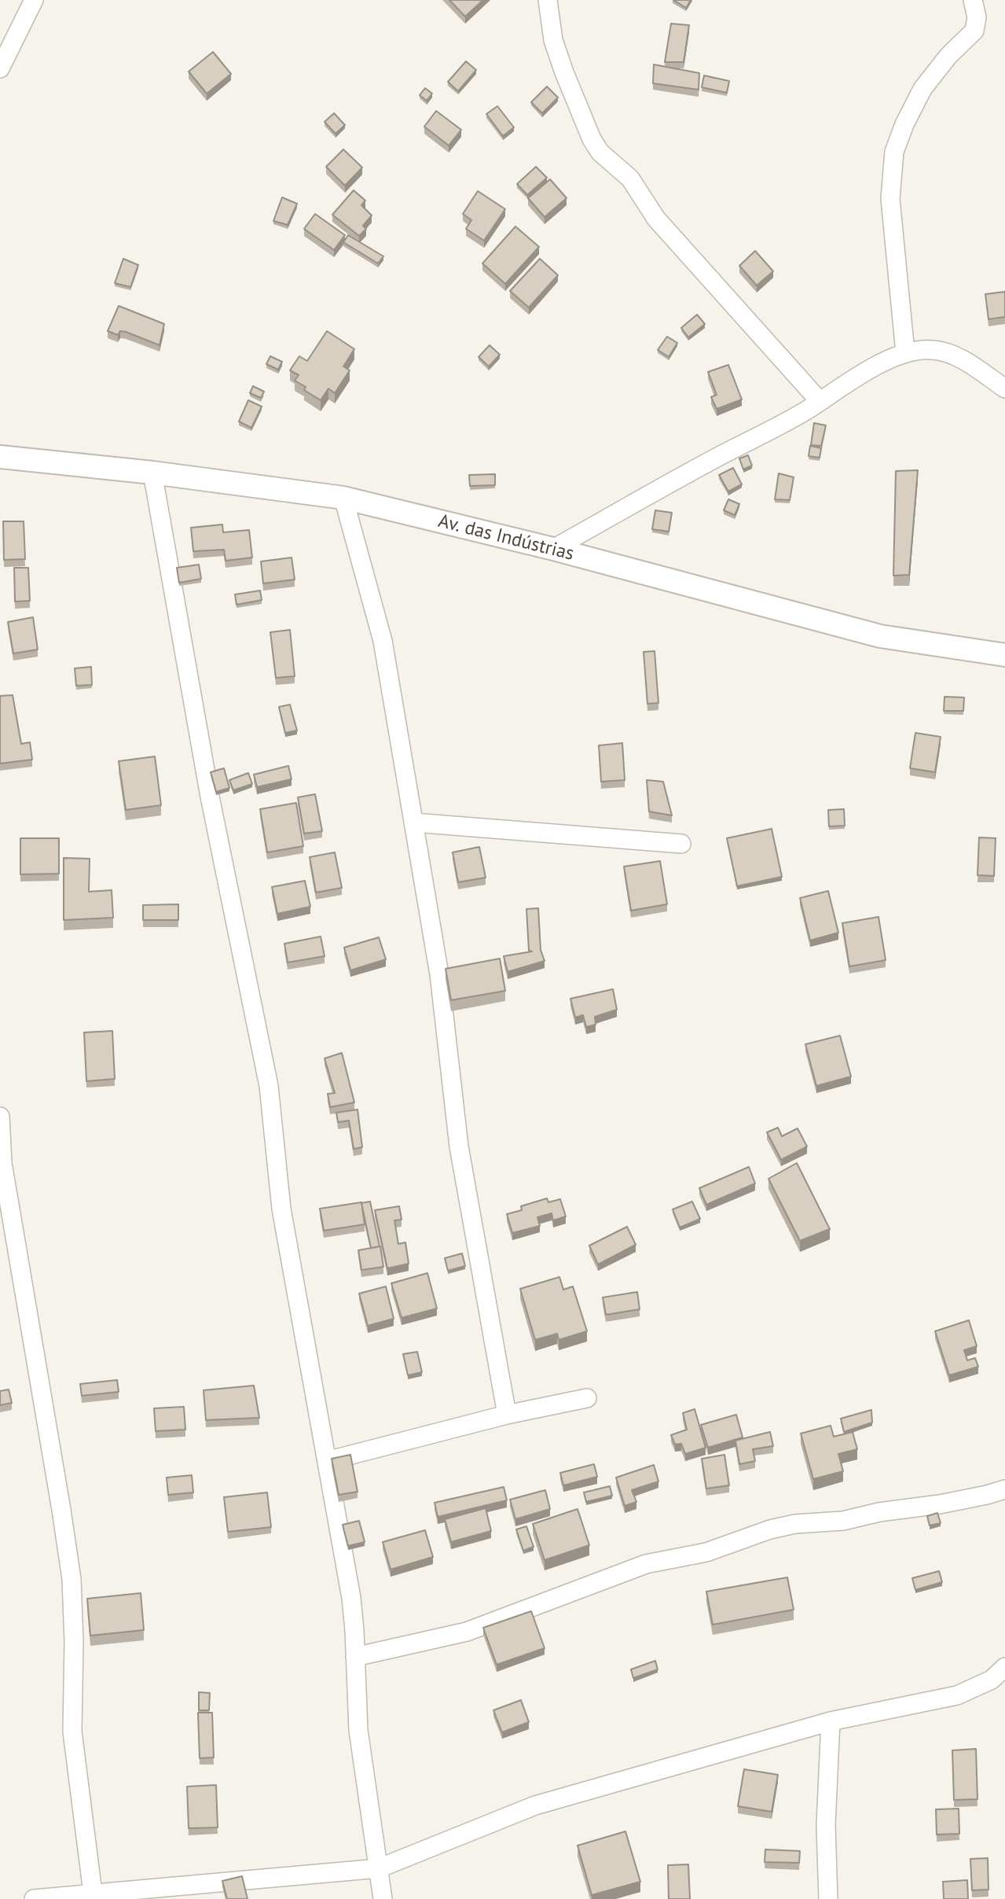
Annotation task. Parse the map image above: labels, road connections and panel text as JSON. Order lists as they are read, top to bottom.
{
  "streets": {
    "street": ["Av. das Indústrias"]
  }
}
